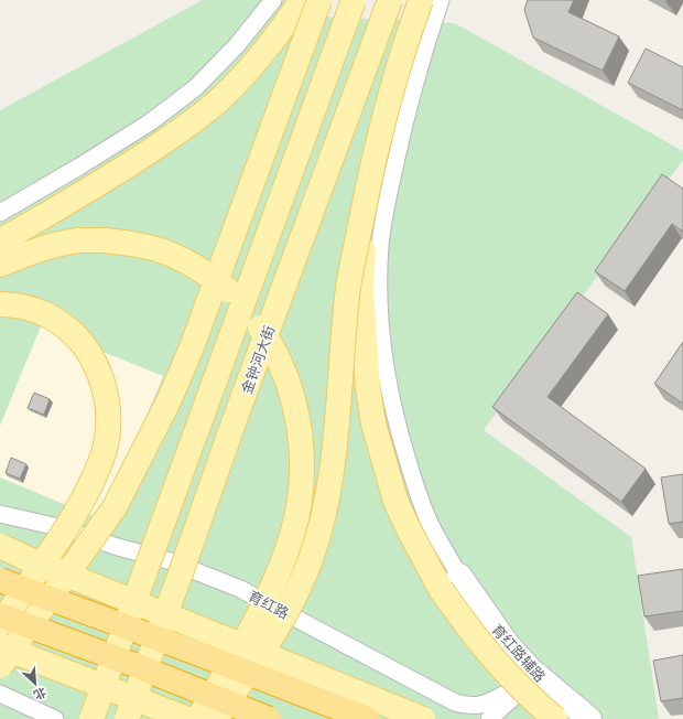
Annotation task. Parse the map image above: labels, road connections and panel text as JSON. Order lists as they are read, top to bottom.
{
  "streets": {
    "main road": ["金钟河大街", "育红路辅路"],
    "street": ["育红路"]
  },
  "crossings": [
    ["育红路", "育红路辅路"]
  ],
  "north": "bottom right"
}
